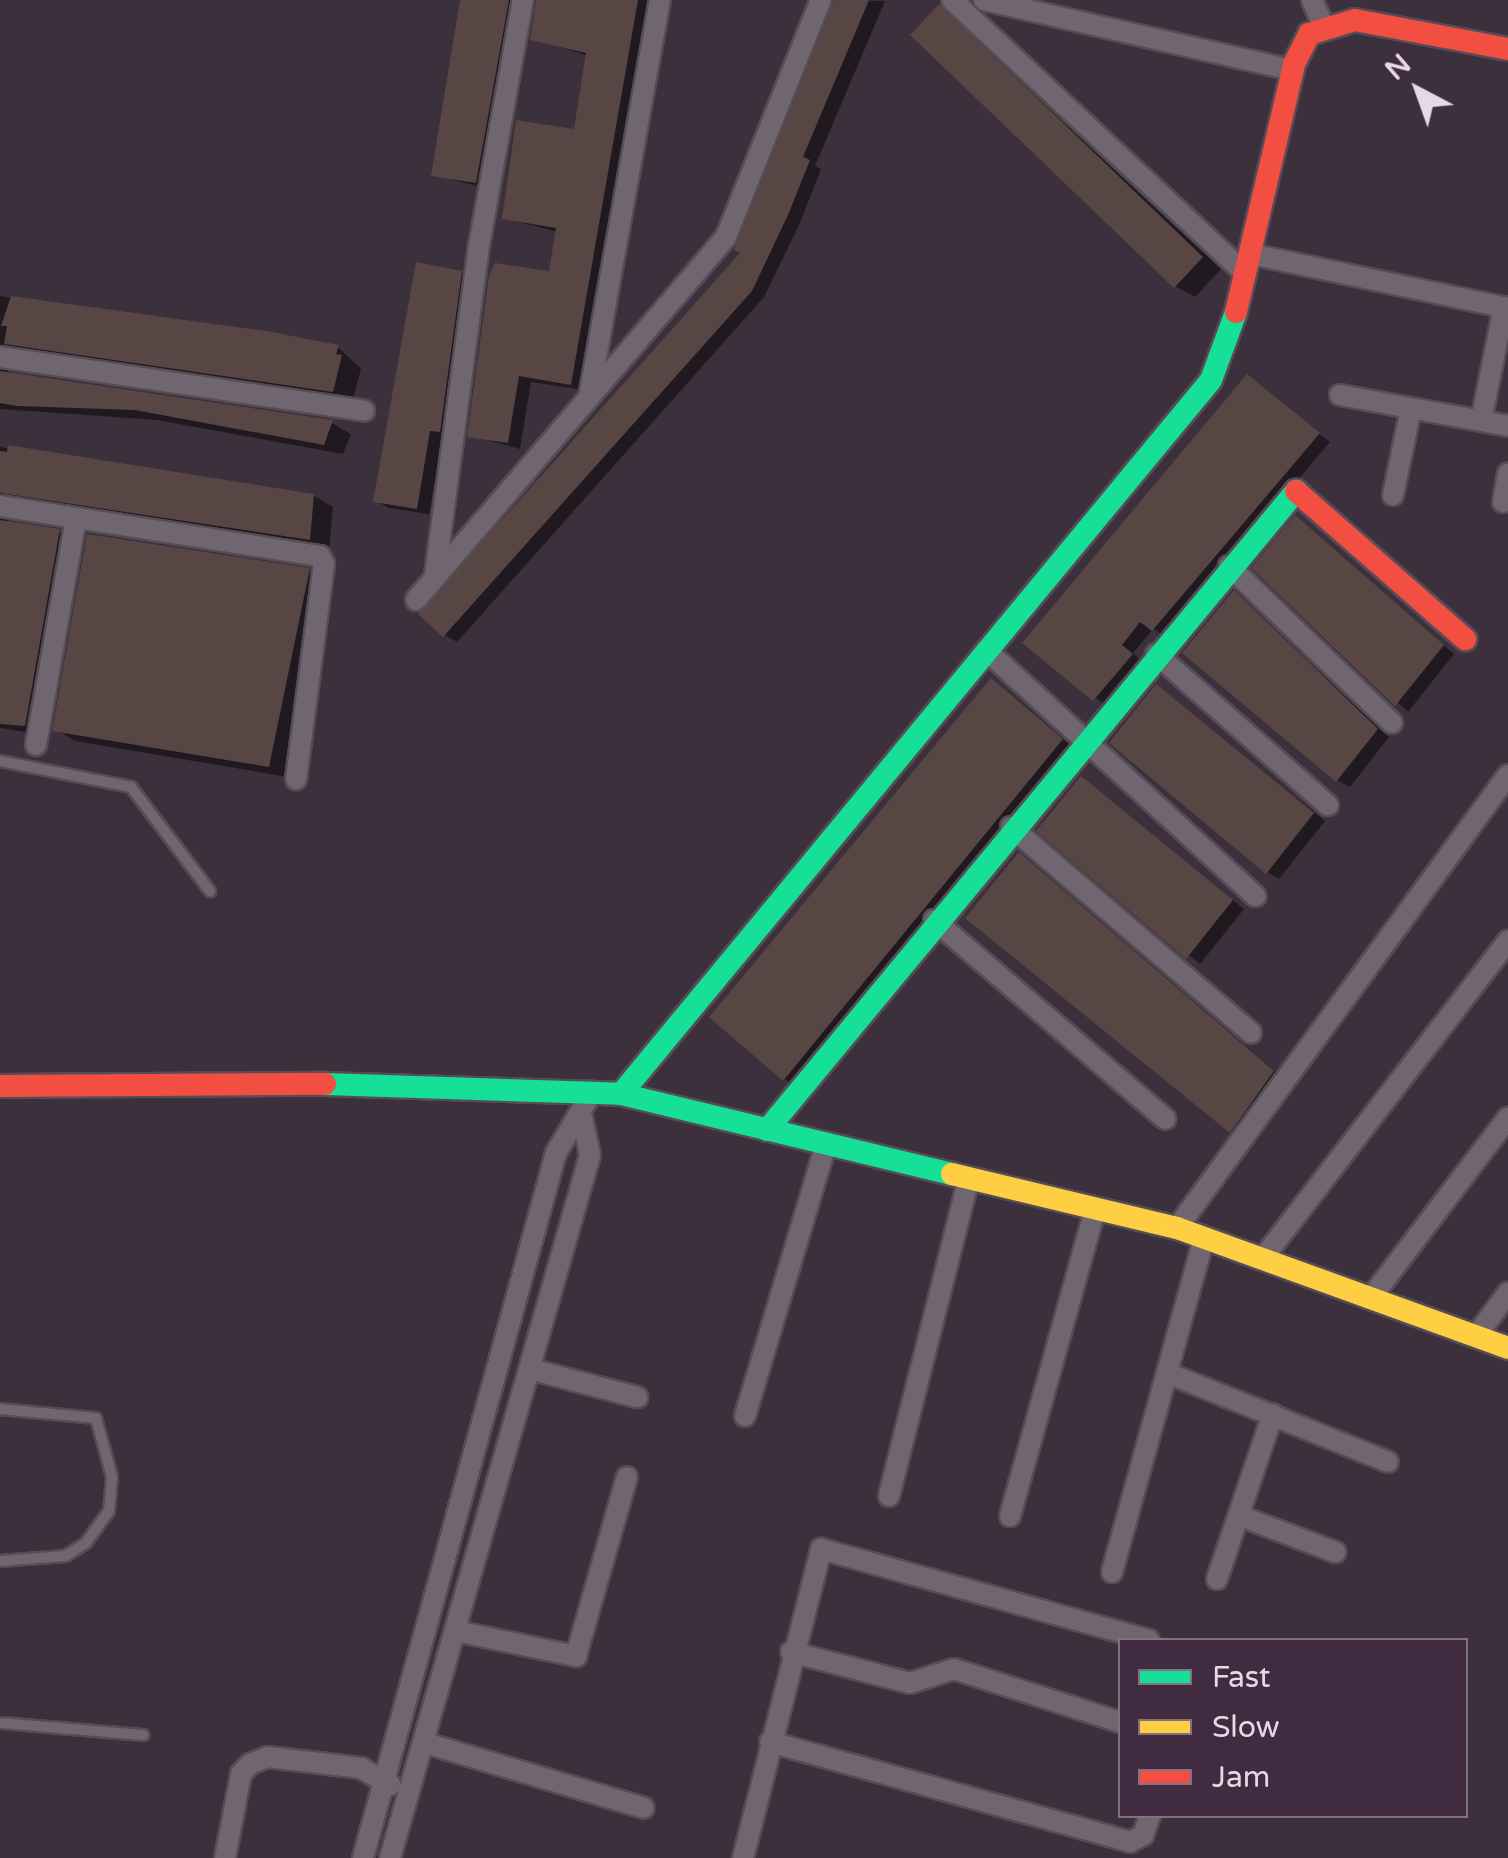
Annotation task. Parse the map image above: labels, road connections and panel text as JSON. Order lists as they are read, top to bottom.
{
  "legend": ["Fast", "Slow", "Jam"],
  "north": "top left"
}
